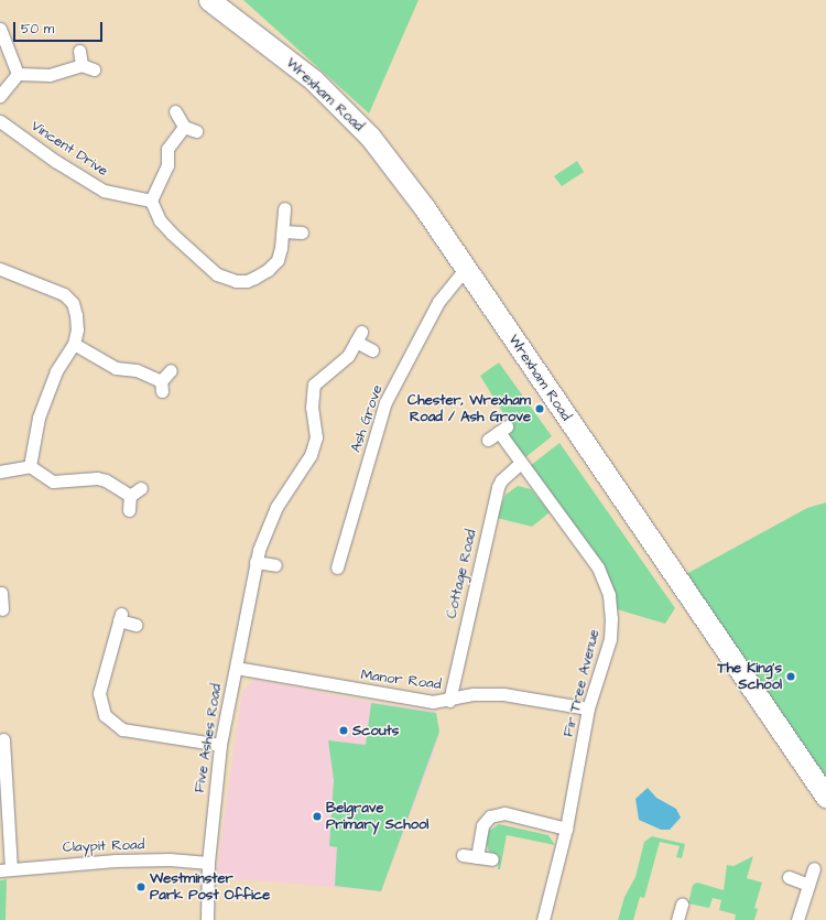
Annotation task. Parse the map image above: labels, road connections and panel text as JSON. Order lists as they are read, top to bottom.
{
  "streets": {
    "highway": ["Wrexham Road"],
    "street": [
      "Vincent Drive",
      "Ash Grove",
      "Cottage Road",
      "Manor Road",
      "Fir Tree Avenue",
      "Five Ashes Road",
      "Claypit Road"
    ]
  },
  "crossings": [
    ["Wrexham Road", "Ash Grove"],
    ["Cottage Road", "Manor Road"],
    ["Cottage Road", "Fir Tree Avenue"],
    ["Manor Road", "Fir Tree Avenue"],
    ["Manor Road", "Five Ashes Road"],
    ["Five Ashes Road", "Claypit Road"]
  ],
  "places": [
    "Chester, Wrexham Road / Ash Grove",
    "The King's School",
    "Scouts",
    "Belgrave Primary School",
    "Westminster Park Post Office"
  ],
  "scale_bar": "50 m"
}
